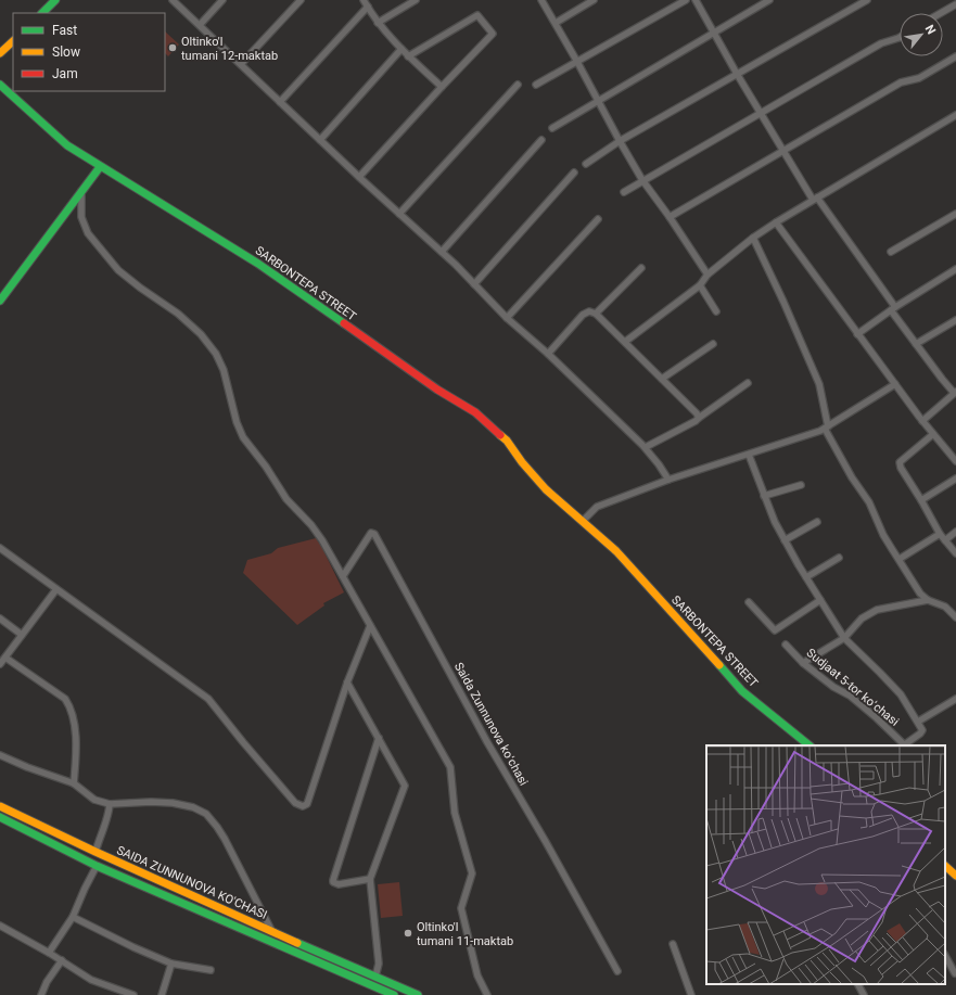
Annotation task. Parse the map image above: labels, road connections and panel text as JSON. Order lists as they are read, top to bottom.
{
  "streets": {
    "street": [
      "SARBONTEPA STREET",
      "Sudjaat 5-tor koʻchasi",
      "Saida Zunnunova koʻchasi",
      "SAIDA ZUNNUNOVA KO'CHASI"
    ]
  },
  "places": ["Oltinko'l tumani 12-maktab", "Oltinko'l tumani 11-maktab"],
  "legend": ["Fast", "Slow", "Jam"],
  "north": "top right"
}
